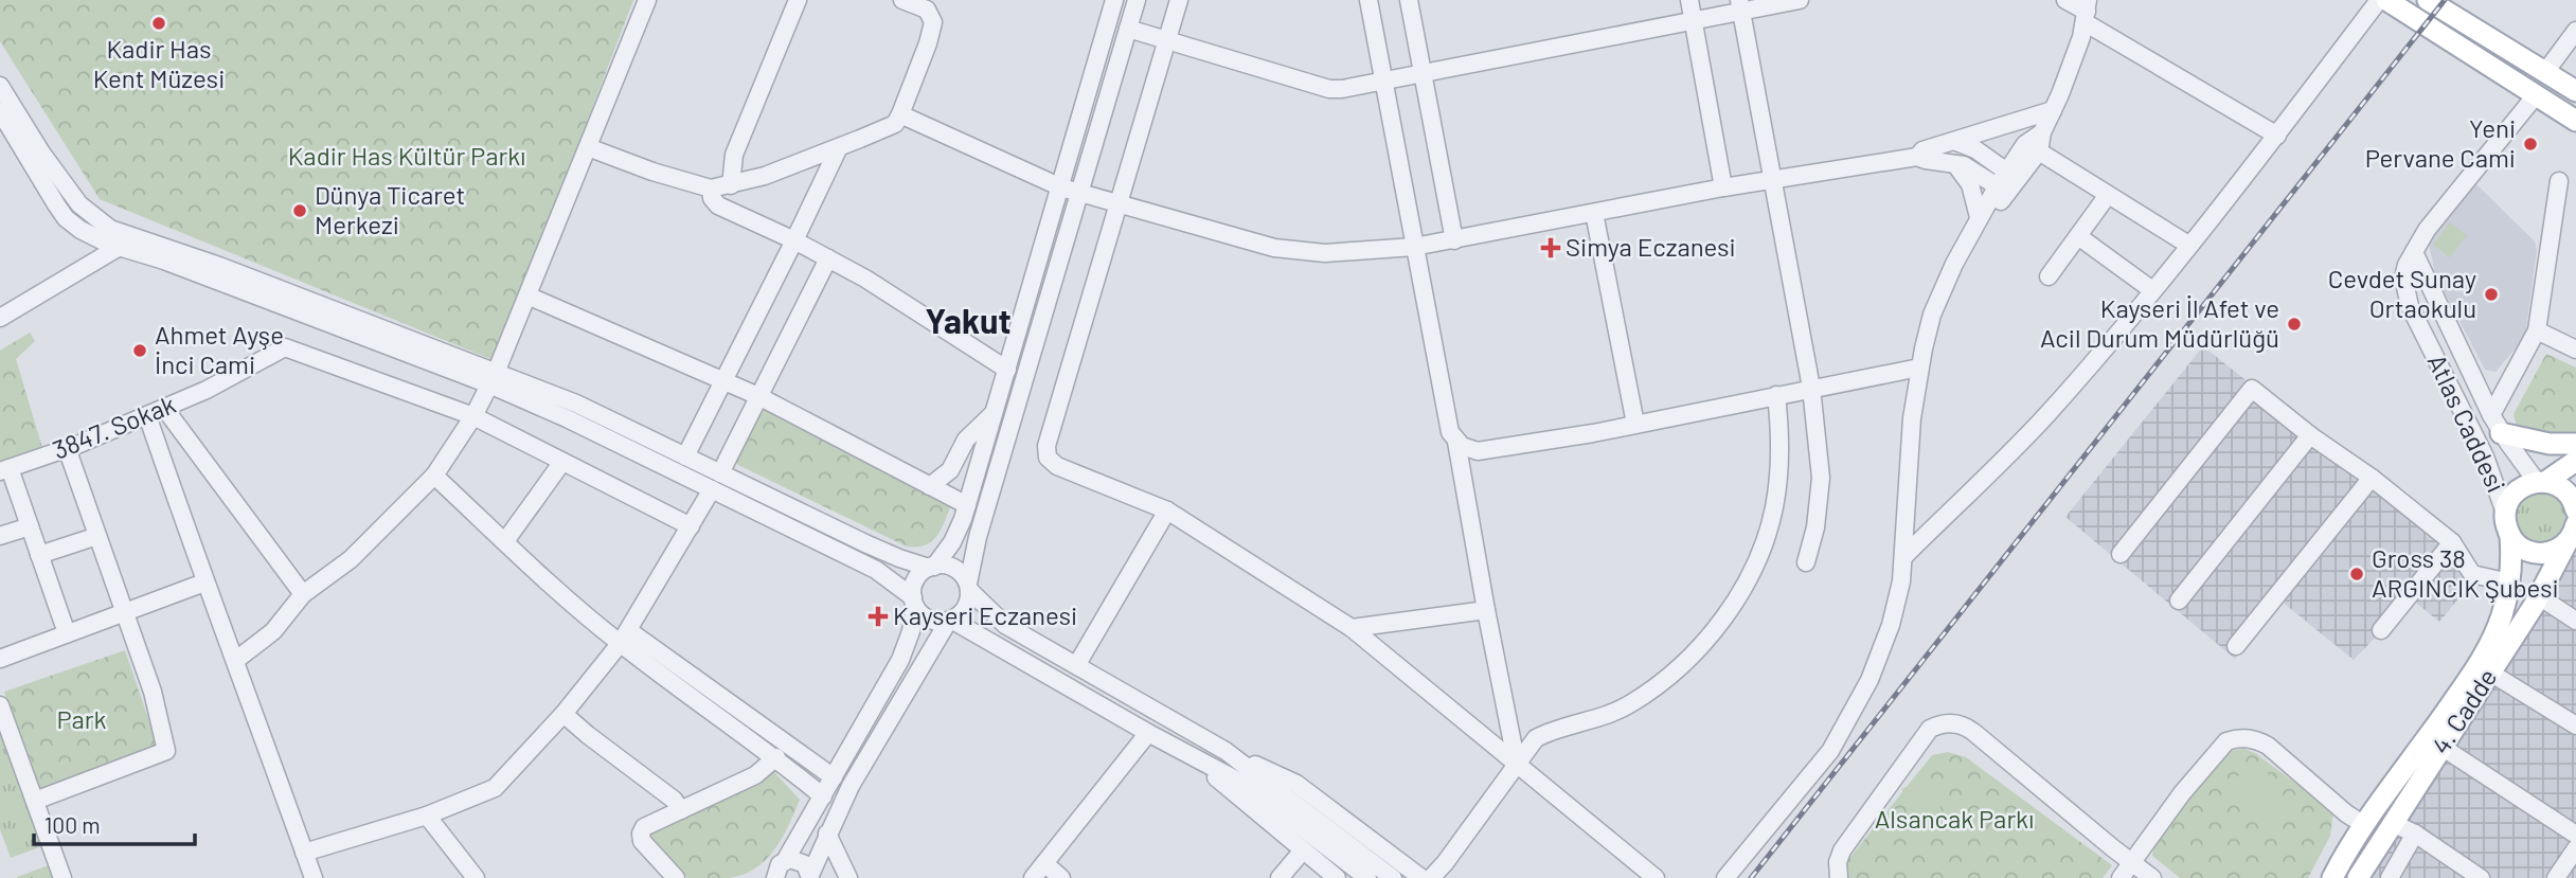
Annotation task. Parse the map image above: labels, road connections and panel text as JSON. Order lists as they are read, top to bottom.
{
  "streets": {
    "main road": ["4. Cadde"],
    "street": ["Atlas Caddesi", "3847. Sokak"]
  },
  "crossings": [
    ["Atlas Caddesi", "4. Cadde"]
  ],
  "districts": ["Yakut"],
  "parks": ["Kadir Has Kültür Parkı", "Park", "Alsancak Parkı"],
  "places": {
    "other": [
      "Kadir Has Kent Müzesi",
      "Yeni Pervane Cami",
      "Dünya Ticaret Merkezi",
      "Cevdet Sunay Ortaokulu",
      "Kayseri İl Afet ve Acil Durum Müdürlüğü",
      "Ahmet Ayşe İnci Cami",
      "Gross 38 ARGINCIK Şubesi"
    ],
    "health": ["Simya Eczanesi", "Kayseri Eczanesi"]
  },
  "scale_bar": "100 m"
}
